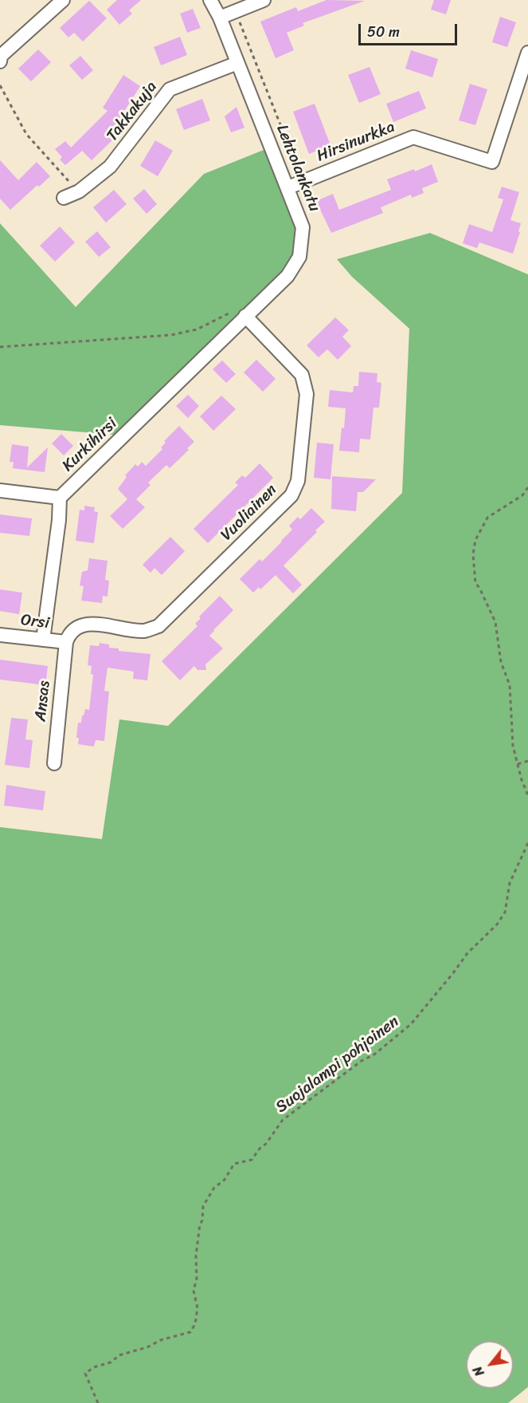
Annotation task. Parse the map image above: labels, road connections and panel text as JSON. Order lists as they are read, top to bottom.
{
  "streets": {
    "street": [
      "Takkakuja",
      "Hirsinurkka",
      "Lehtolankatu",
      "Kurkihirsi",
      "Vuoliainen",
      "Orsi",
      "Ansas"
    ],
    "path": ["Suojalampi pohjoinen"]
  },
  "crossings": [
    ["Takkakuja", "Lehtolankatu"],
    ["Hirsinurkka", "Lehtolankatu"],
    ["Lehtolankatu", "Kurkihirsi"],
    ["Lehtolankatu", "Vuoliainen"],
    ["Kurkihirsi", "Vuoliainen"],
    ["Vuoliainen", "Orsi"],
    ["Vuoliainen", "Ansas"],
    ["Orsi", "Ansas"]
  ],
  "scale_bar": "50 m",
  "north": "bottom left"
}
